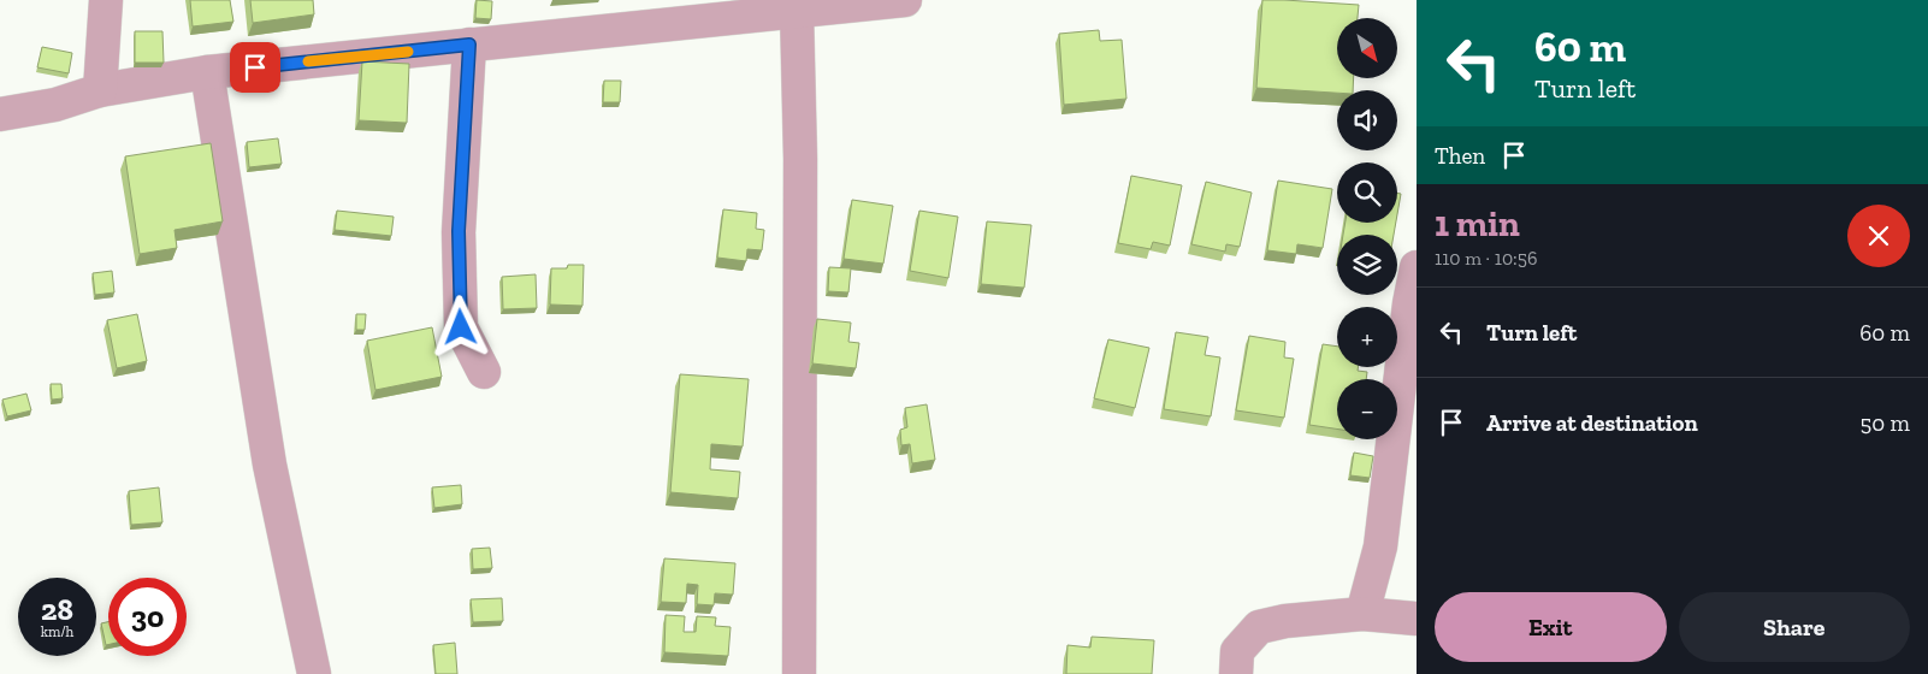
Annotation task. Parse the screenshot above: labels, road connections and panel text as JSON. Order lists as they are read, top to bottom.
{
  "north": "bottom right",
  "page": {
    "turn": ["60 m", "Turn left"],
    "map_buttons": ["+", "−"],
    "then": "Then",
    "heading": ["1 min", "110 m · 10:56"],
    "list": [
      {
        "name": "Turn left",
        "value": "60 m"
      },
      {
        "name": "Arrive at destination",
        "value": "50 m"
      }
    ],
    "speed": "28 km/h",
    "limit": "30",
    "buttons": ["Exit", "Share"]
  }
}
